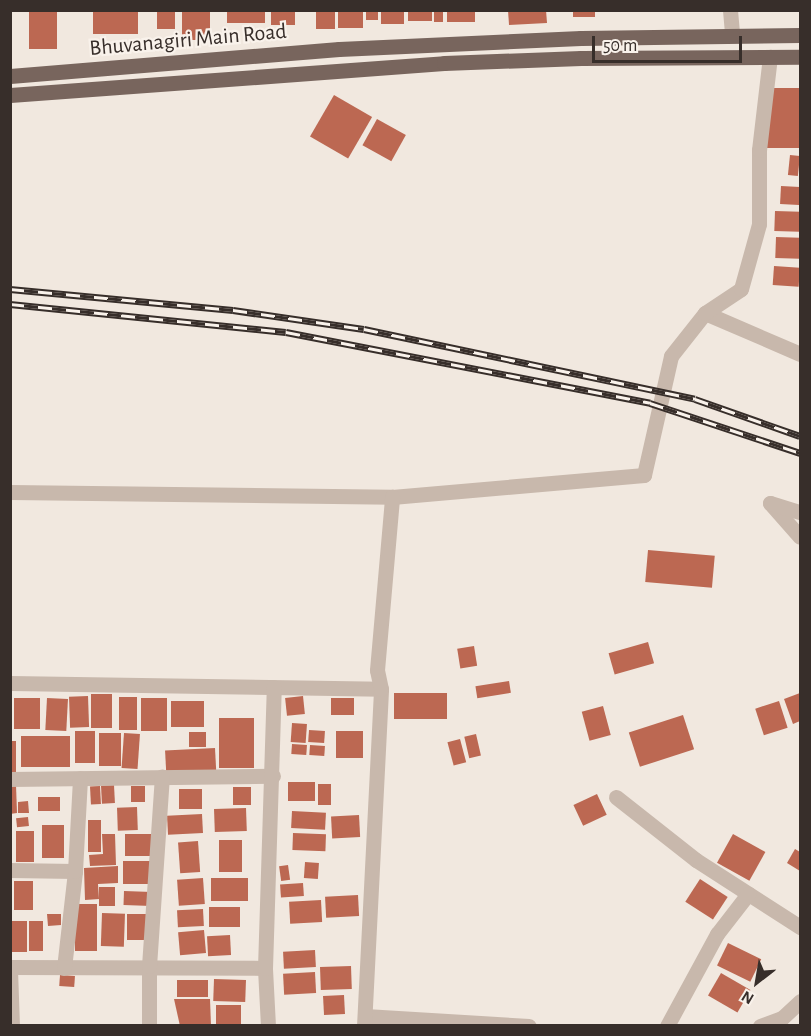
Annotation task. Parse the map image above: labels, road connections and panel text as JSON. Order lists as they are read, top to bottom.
{
  "streets": {
    "main road": ["Bhuvanagiri Main Road"]
  },
  "scale_bar": "50 m",
  "north": "bottom left"
}
